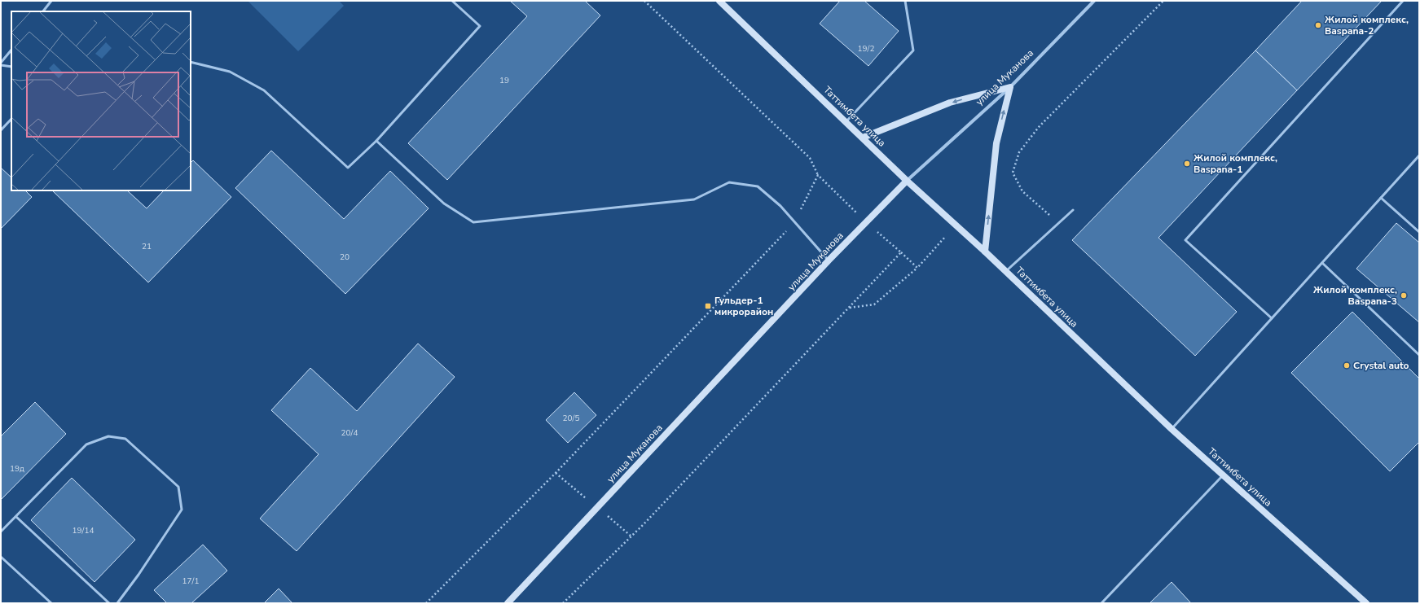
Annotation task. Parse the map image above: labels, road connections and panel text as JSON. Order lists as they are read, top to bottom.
{
  "streets": {
    "main road": ["улица Муканова", "Таттимбета улица"]
  },
  "crossings": [
    ["улица Муканова", "Таттимбета улица"]
  ],
  "places": {
    "other": [
      "Жилой комплекс, Baspana-2",
      "Жилой комплекс, Baspana-1",
      "Жилой комплекс, Baspana-3",
      "Crystal auto"
    ],
    "transit": ["Гульдер-1 микрорайон"]
  },
  "house_numbers": [
    "19/2",
    "19",
    "21",
    "20",
    "20/5",
    "20/4",
    "19д",
    "19/14",
    "17/1"
  ]
}
